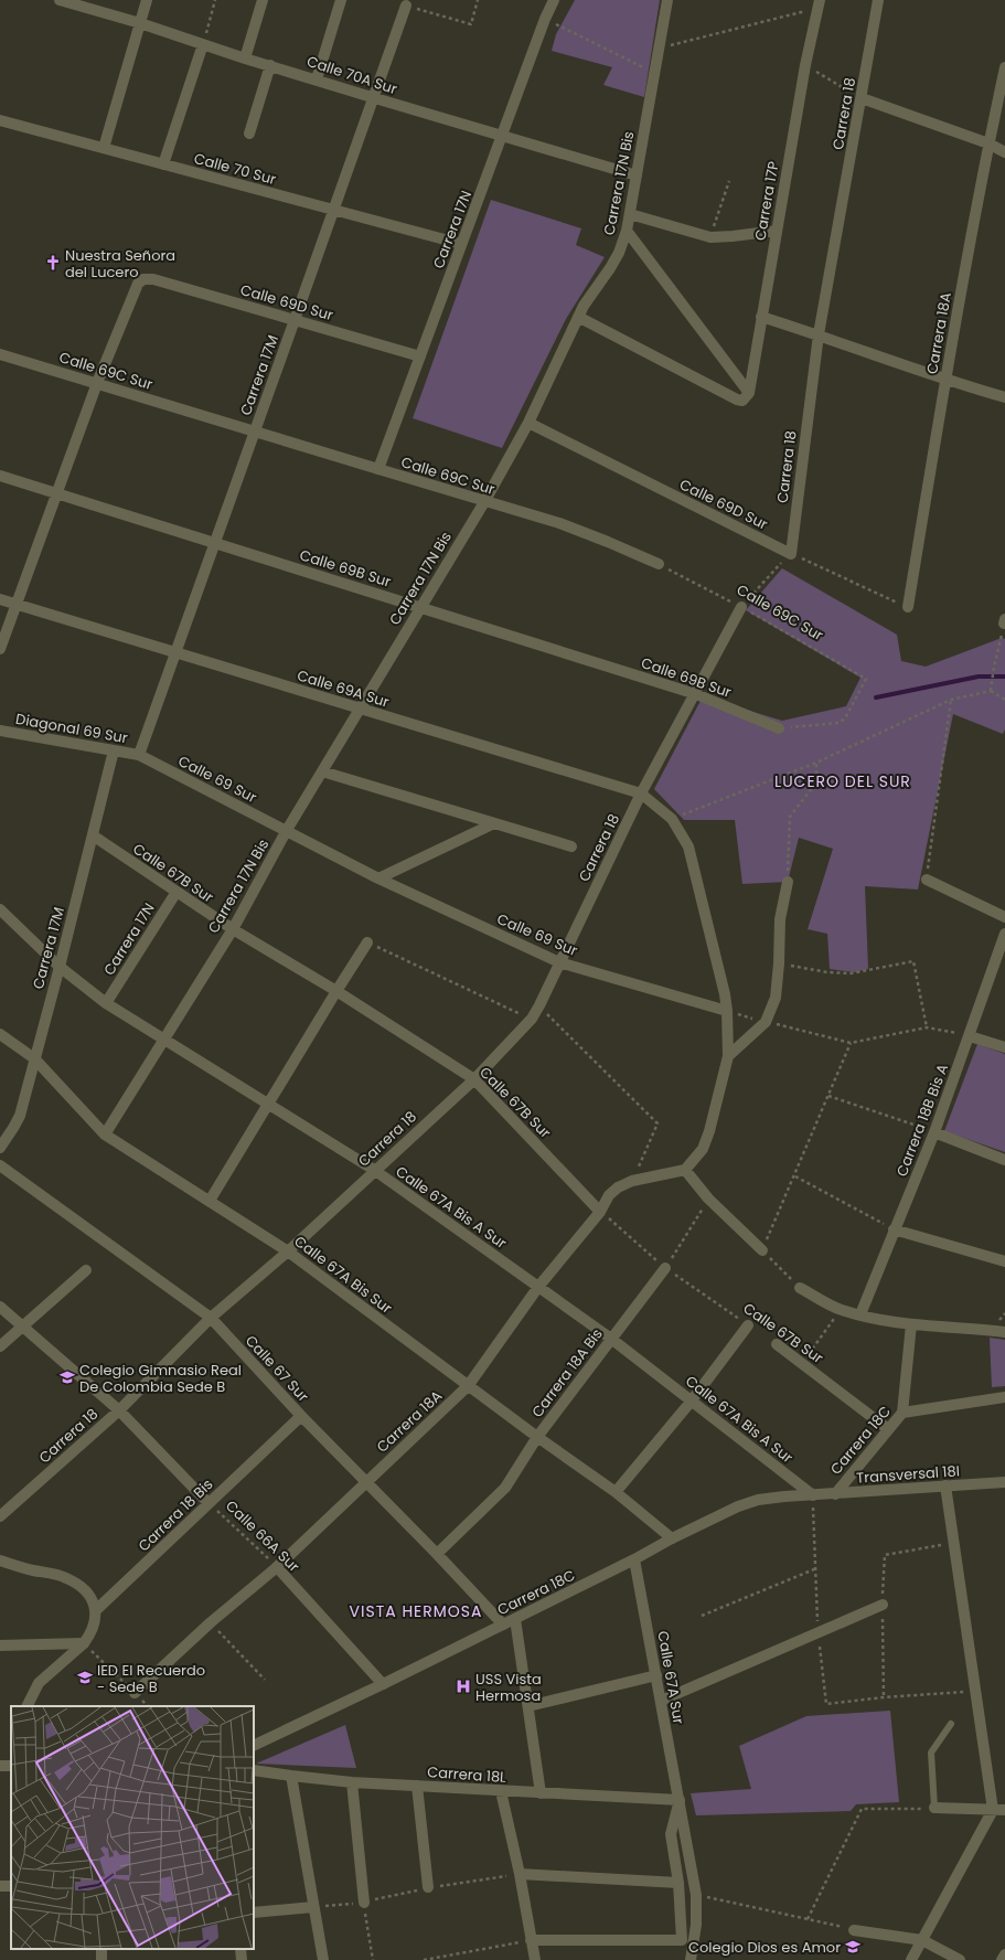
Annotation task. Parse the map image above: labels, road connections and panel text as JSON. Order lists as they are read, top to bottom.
{
  "streets": {
    "street": [
      "Calle 70A Sur",
      "Carrera 18",
      "Calle 70 Sur",
      "Carrera 17N Bis",
      "Carrera 17P",
      "Carrera 17N",
      "Calle 69D Sur",
      "Carrera 18A",
      "Calle 69C Sur",
      "Carrera 17M",
      "Calle 69B Sur",
      "Calle 69A Sur",
      "Diagonal 69 Sur",
      "Calle 69 Sur",
      "Calle 67B Sur",
      "Carrera 18B Bis A",
      "Calle 67A Bis A Sur",
      "Calle 67A Bis Sur",
      "Calle 67 Sur",
      "Carrera 18A Bis",
      "Carrera 18C",
      "Transversal 18I",
      "Carrera 18 Bis",
      "Calle 66A Sur",
      "Calle 67A Sur",
      "Carrera 18L"
    ]
  },
  "crossings": [
    ["Calle 70A Sur", "Carrera 17N Bis"],
    ["Calle 70A Sur", "Carrera 17N"],
    ["Calle 70A Sur", "Carrera 17M"],
    ["Carrera 18", "Calle 69D Sur"],
    ["Carrera 18", "Calle 69C Sur"],
    ["Carrera 18", "Calle 69B Sur"],
    ["Carrera 18", "Calle 69A Sur"],
    ["Carrera 18", "Calle 69 Sur"],
    ["Carrera 18", "Calle 67B Sur"],
    ["Carrera 18", "Calle 67A Bis A Sur"],
    ["Carrera 18", "Calle 67A Bis Sur"],
    ["Carrera 18", "Calle 67 Sur"],
    ["Carrera 18", "Calle 66A Sur"],
    ["Calle 70 Sur", "Carrera 17N"],
    ["Calle 70 Sur", "Carrera 17M"],
    ["Carrera 17N Bis", "Calle 69D Sur"],
    ["Carrera 17N Bis", "Calle 69C Sur"],
    ["Carrera 17N Bis", "Calle 69B Sur"],
    ["Carrera 17N Bis", "Calle 69A Sur"],
    ["Carrera 17N Bis", "Calle 69 Sur"],
    ["Carrera 17N Bis", "Calle 67B Sur"],
    ["Carrera 17N Bis", "Calle 67A Bis A Sur"],
    ["Carrera 17N Bis", "Calle 67A Bis Sur"],
    ["Carrera 17N", "Calle 69D Sur"],
    ["Carrera 17N", "Calle 69C Sur"],
    ["Carrera 17N", "Calle 67B Sur"],
    ["Carrera 17N", "Calle 67A Bis A Sur"],
    ["Calle 69D Sur", "Calle 69C Sur"],
    ["Calle 69D Sur", "Carrera 17M"],
    ["Carrera 18A", "Calle 69A Sur"],
    ["Carrera 18A", "Calle 67B Sur"],
    ["Carrera 18A", "Calle 67A Bis A Sur"],
    ["Carrera 18A", "Calle 67A Bis Sur"],
    ["Carrera 18A", "Calle 67 Sur"],
    ["Carrera 18A", "Calle 66A Sur"],
    ["Calle 69C Sur", "Carrera 17M"],
    ["Calle 69C Sur", "Calle 69B Sur"],
    ["Carrera 17M", "Calle 69B Sur"],
    ["Carrera 17M", "Calle 69A Sur"],
    ["Carrera 17M", "Diagonal 69 Sur"],
    ["Carrera 17M", "Calle 69 Sur"],
    ["Carrera 17M", "Calle 67B Sur"],
    ["Carrera 17M", "Calle 67A Bis A Sur"],
    ["Carrera 17M", "Calle 67A Bis Sur"],
    ["Calle 69A Sur", "Calle 69 Sur"],
    ["Diagonal 69 Sur", "Calle 69 Sur"],
    ["Calle 67B Sur", "Carrera 18A Bis"],
    ["Calle 67B Sur", "Carrera 18C"],
    ["Calle 67A Bis A Sur", "Carrera 18A Bis"],
    ["Calle 67A Bis A Sur", "Carrera 18C"],
    ["Calle 67A Bis A Sur", "Transversal 18I"],
    ["Calle 67A Bis Sur", "Carrera 18A Bis"],
    ["Calle 67A Bis Sur", "Carrera 18C"],
    ["Calle 67 Sur", "Carrera 18A Bis"],
    ["Calle 67 Sur", "Carrera 18C"],
    ["Calle 67 Sur", "Carrera 18 Bis"],
    ["Carrera 18C", "Transversal 18I"],
    ["Carrera 18C", "Calle 66A Sur"],
    ["Carrera 18C", "Calle 67A Sur"],
    ["Carrera 18 Bis", "Calle 66A Sur"],
    ["Calle 67A Sur", "Carrera 18L"]
  ],
  "districts": ["LUCERO DEL SUR", "VISTA HERMOSA"],
  "places": {
    "church": ["Nuestra Señora del Lucero"],
    "school or university": ["Colegio Gimnasio Real De Colombia Sede B", "IED El Recuerdo - Sede B", "Colegio Dios es Amor"],
    "hospital": ["USS Vista Hermosa"]
  }
}
